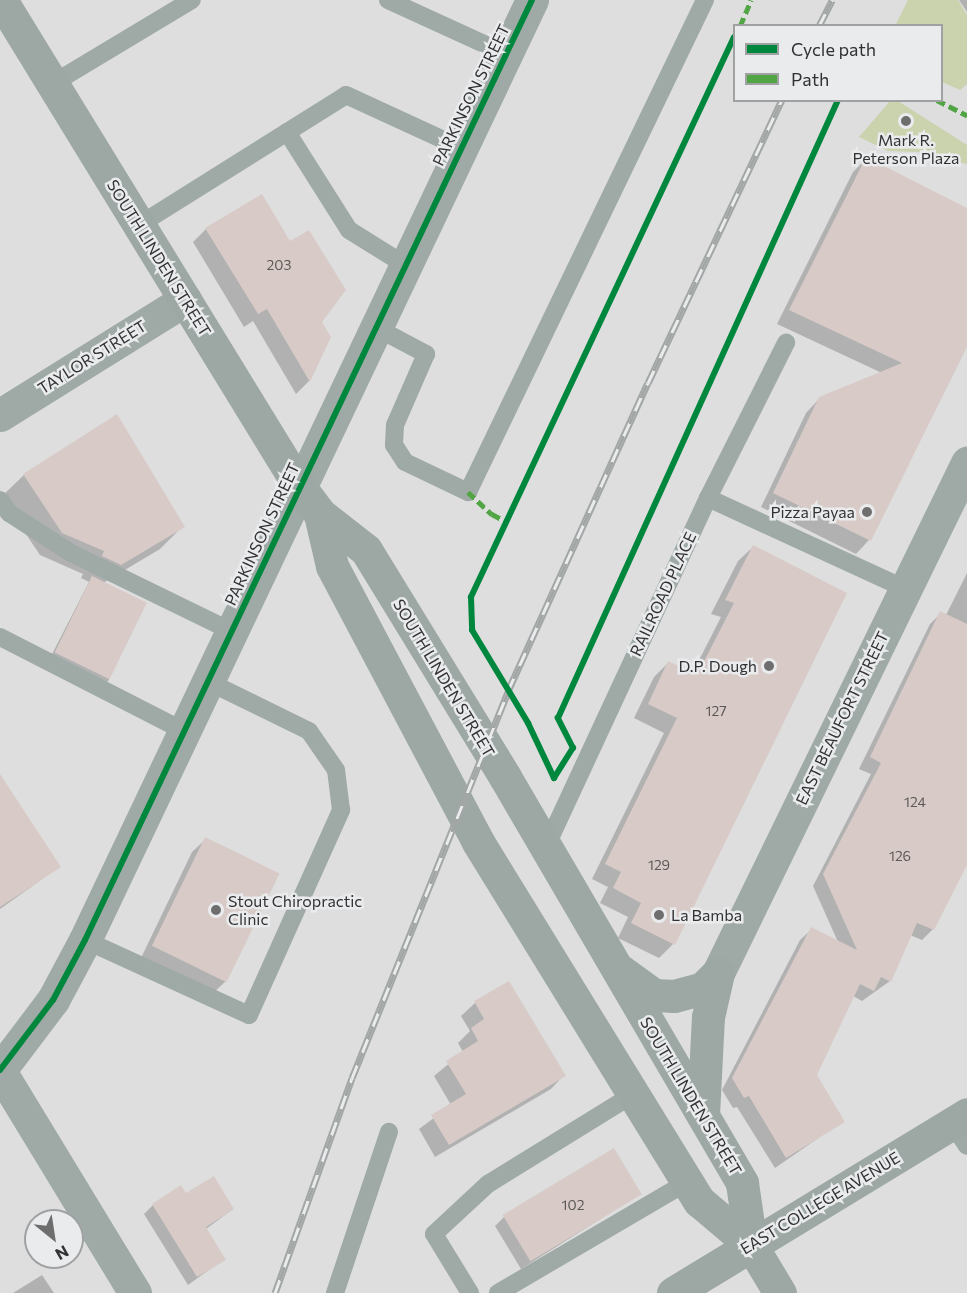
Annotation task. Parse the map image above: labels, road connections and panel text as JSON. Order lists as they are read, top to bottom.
{
  "streets": {
    "main road": ["SOUTH LINDEN STREET", "EAST COLLEGE AVENUE"],
    "street": ["PARKINSON STREET", "TAYLOR STREET", "EAST BEAUFORT STREET"],
    "lane": ["RAILROAD PLACE"]
  },
  "crossings": [
    ["PARKINSON STREET", "SOUTH LINDEN STREET"],
    ["SOUTH LINDEN STREET", "TAYLOR STREET"],
    ["SOUTH LINDEN STREET", "RAILROAD PLACE"],
    ["SOUTH LINDEN STREET", "EAST COLLEGE AVENUE"]
  ],
  "places": [
    "Mark R. Peterson Plaza",
    "Pizza Payaa",
    "D.P. Dough",
    "Stout Chiropractic Clinic",
    "La Bamba"
  ],
  "house_numbers": [
    "203",
    "127",
    "124",
    "126",
    "129",
    "102"
  ],
  "legend": ["Cycle path", "Path"],
  "north": "bottom right"
}
